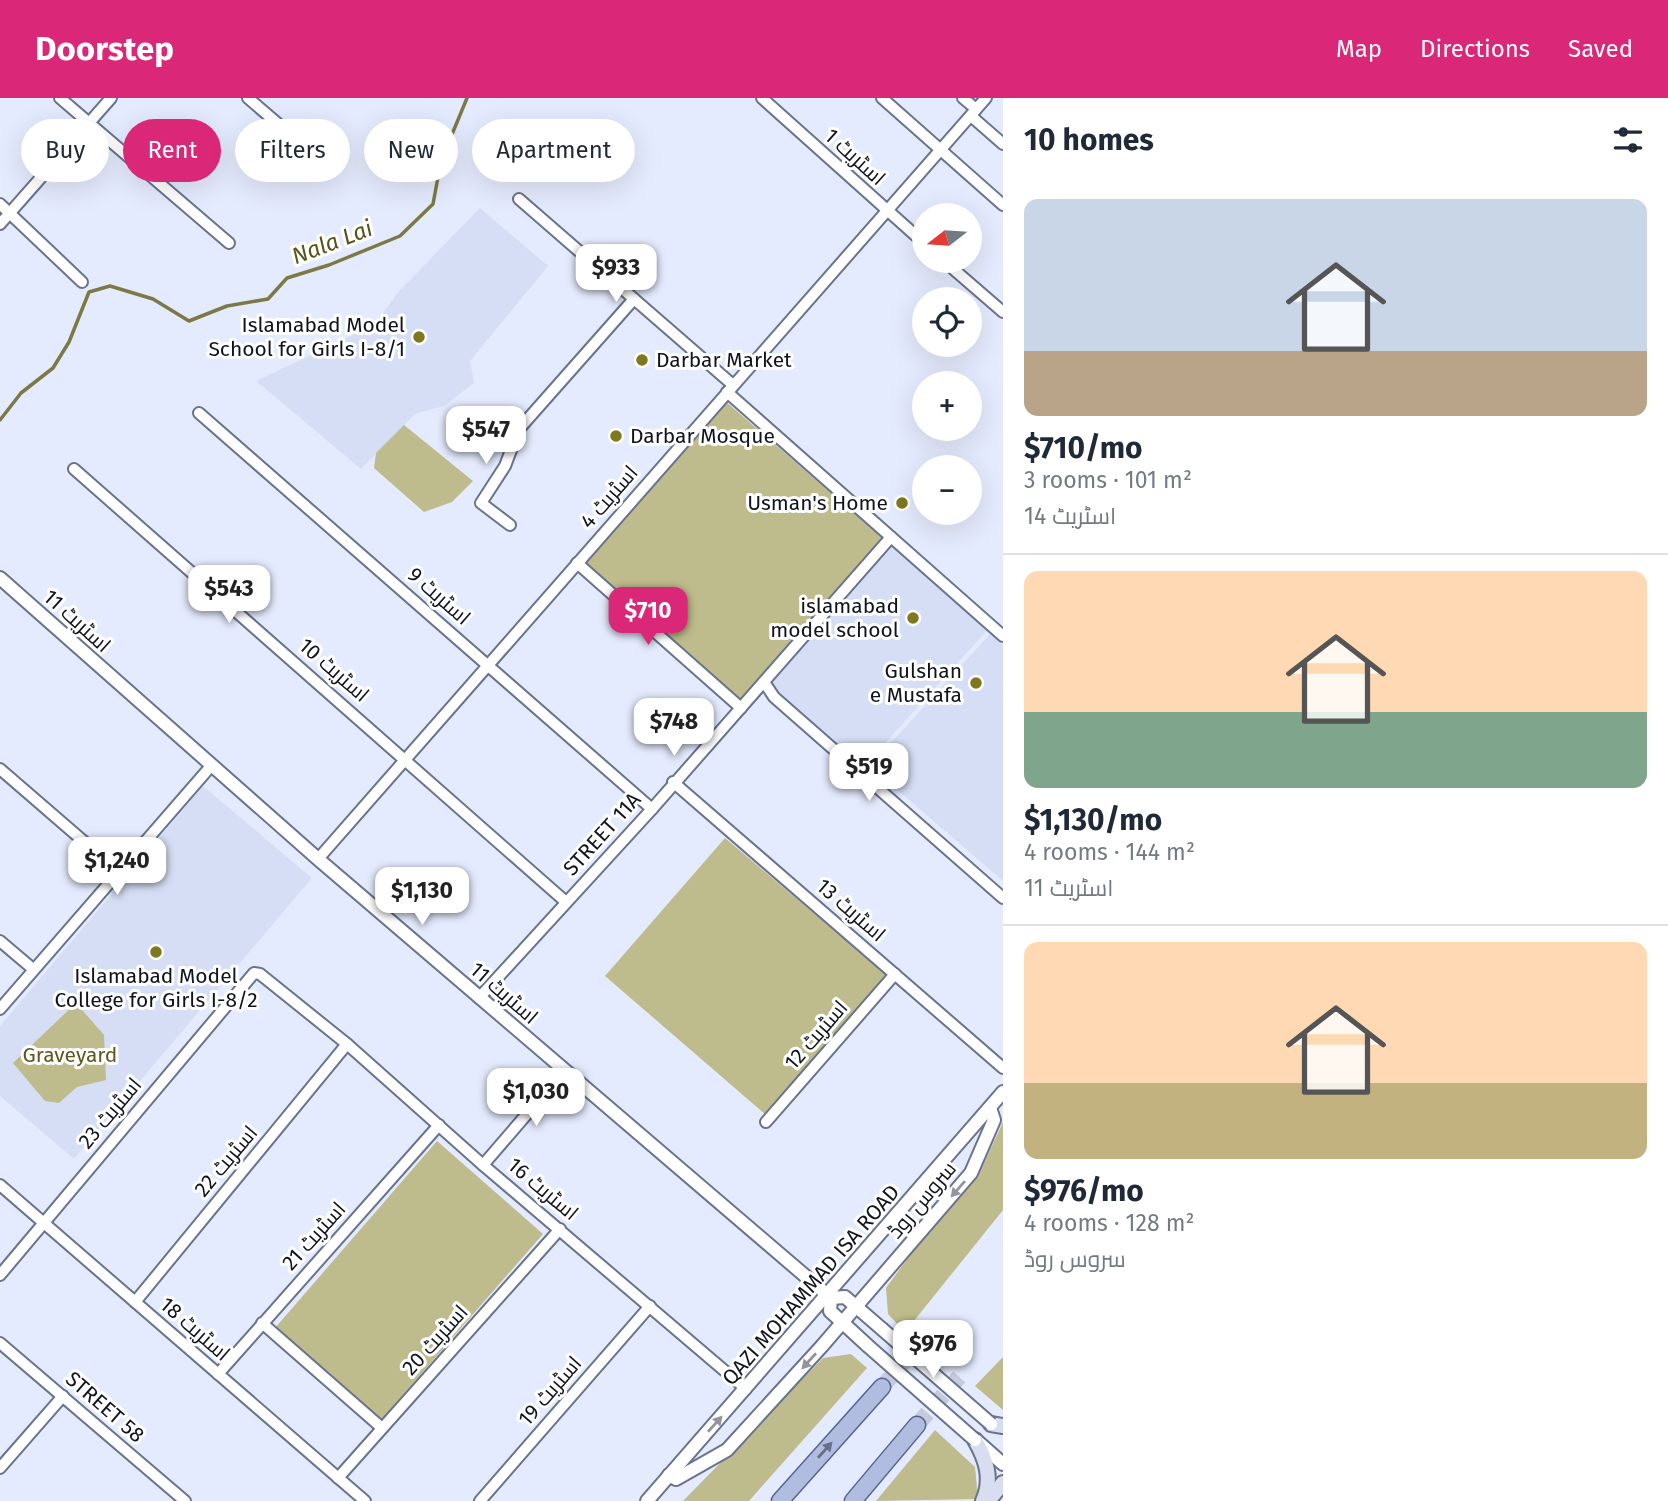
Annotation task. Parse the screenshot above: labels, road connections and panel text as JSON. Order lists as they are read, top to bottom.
{
  "streets": {
    "street": [
      "اسٹریٹ 1",
      "اسٹریٹ 4",
      "اسٹریٹ 9",
      "اسٹریٹ 11",
      "اسٹریٹ 10",
      "STREET 11A",
      "اسٹریٹ 13",
      "اسٹریٹ 12",
      "اسٹریٹ 23",
      "اسٹریٹ 22",
      "اسٹریٹ 16",
      "سروس روڈ",
      "اسٹریٹ 21",
      "QAZI MOHAMMAD ISA ROAD",
      "اسٹریٹ 18",
      "اسٹریٹ 20",
      "اسٹریٹ 19",
      "STREET 58"
    ]
  },
  "crossings": [
    ["اسٹریٹ 1", "اسٹریٹ 4"],
    ["اسٹریٹ 4", "اسٹریٹ 9"],
    ["اسٹریٹ 4", "اسٹریٹ 11"],
    ["اسٹریٹ 4", "اسٹریٹ 10"],
    ["اسٹریٹ 9", "STREET 11A"],
    ["اسٹریٹ 11", "STREET 11A"],
    ["اسٹریٹ 11", "QAZI MOHAMMAD ISA ROAD"],
    ["اسٹریٹ 10", "STREET 11A"],
    ["STREET 11A", "اسٹریٹ 13"],
    ["اسٹریٹ 13", "اسٹریٹ 12"],
    ["اسٹریٹ 23", "اسٹریٹ 16"],
    ["اسٹریٹ 23", "اسٹریٹ 18"],
    ["اسٹریٹ 22", "اسٹریٹ 16"],
    ["اسٹریٹ 22", "اسٹریٹ 18"],
    ["اسٹریٹ 16", "اسٹریٹ 21"],
    ["اسٹریٹ 16", "QAZI MOHAMMAD ISA ROAD"],
    ["اسٹریٹ 16", "اسٹریٹ 20"],
    ["اسٹریٹ 16", "اسٹریٹ 19"],
    ["سروس روڈ", "QAZI MOHAMMAD ISA ROAD"],
    ["اسٹریٹ 21", "اسٹریٹ 18"],
    ["اسٹریٹ 18", "اسٹریٹ 20"]
  ],
  "one_way": ["سروس روڈ"],
  "water": ["Nala Lai"],
  "parks": ["Graveyard"],
  "places": [
    "Islamabad Model School for Girls I-8/1",
    "Darbar Market",
    "Darbar Mosque",
    "Usman's Home",
    "islamabad model school",
    "Gulshan e Mustafa",
    "Islamabad Model College for Girls I-8/2"
  ],
  "north": "left",
  "page": {
    "header": "Doorstep",
    "nav": ["Map", "Directions", "Saved"],
    "heading": "10 homes",
    "chip": [
      "Buy",
      "Rent",
      "Filters",
      "New",
      "Apartment"
    ],
    "list": [
      {
        "name": "$710/mo",
        "note": "3 rooms · 101 m² · اسٹریٹ 14"
      },
      {
        "name": "$1,130/mo",
        "note": "4 rooms · 144 m² · اسٹریٹ 11"
      },
      {
        "name": "$976/mo",
        "note": "4 rooms · 128 m² · سروس روڈ"
      }
    ],
    "map_buttons": ["+", "−"],
    "price": [
      "$933",
      "$547",
      "$543",
      "$710",
      "$748",
      "$519",
      "$1,240",
      "$1,130",
      "$1,030",
      "$976"
    ]
  }
}
